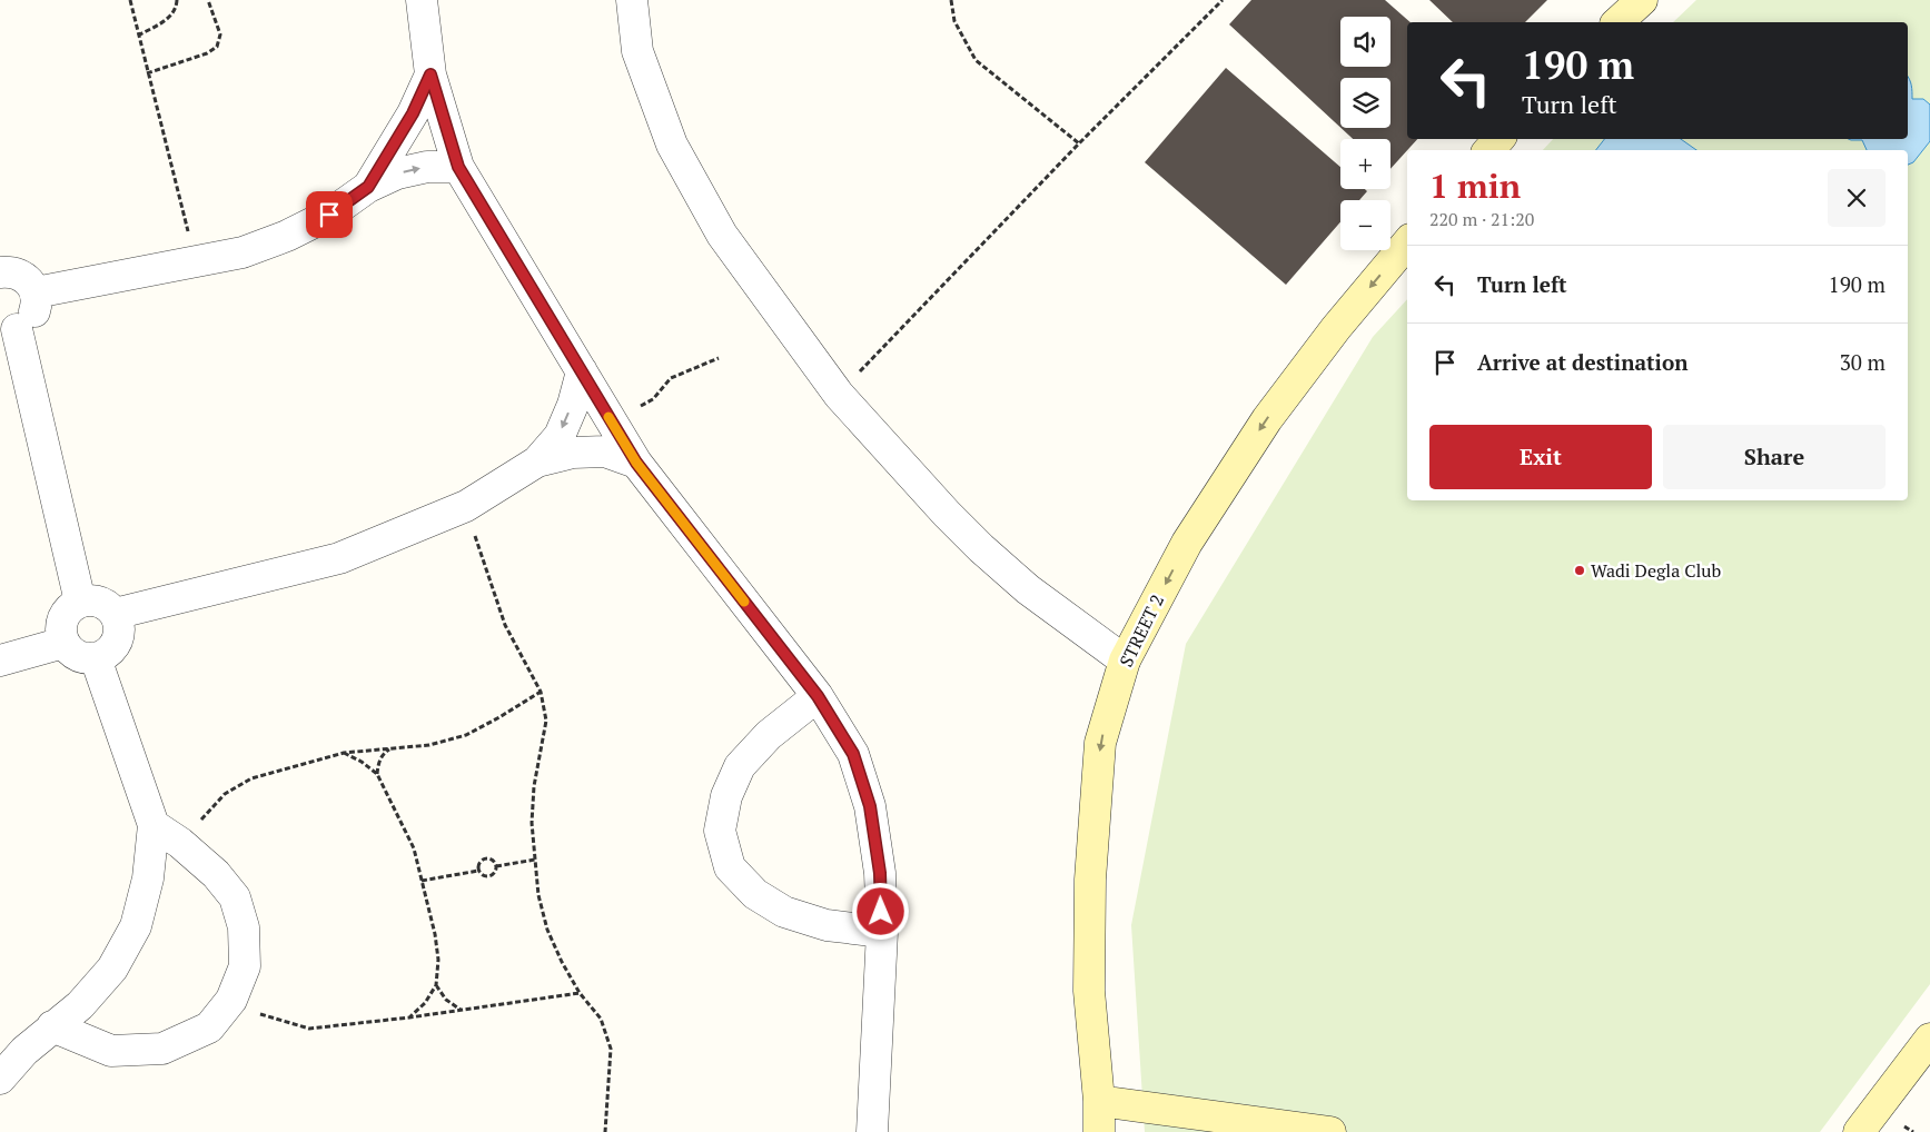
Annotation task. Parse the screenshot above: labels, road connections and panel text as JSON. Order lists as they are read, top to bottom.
{
  "streets": {
    "street": ["STREET 2"]
  },
  "one_way": ["STREET 2"],
  "places": ["Wadi Degla Club"],
  "page": {
    "map_buttons": ["+", "−"],
    "turn": ["190 m", "Turn left"],
    "heading": ["1 min", "220 m · 21:20"],
    "list": [
      {
        "name": "Turn left",
        "value": "190 m"
      },
      {
        "name": "Arrive at destination",
        "value": "30 m"
      }
    ],
    "buttons": ["Exit", "Share"]
  }
}
